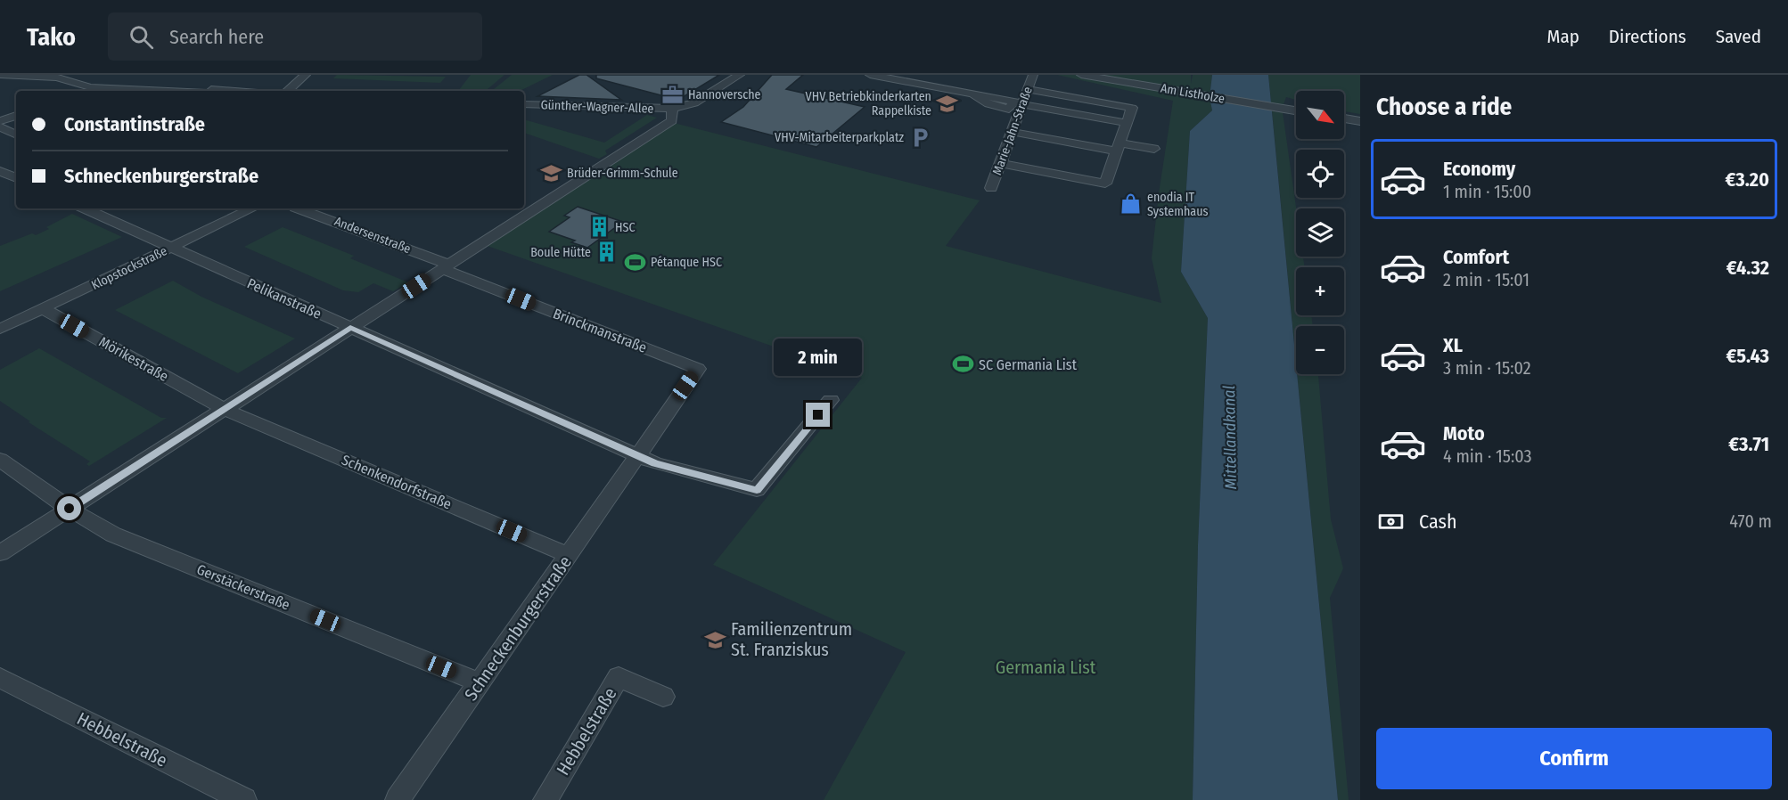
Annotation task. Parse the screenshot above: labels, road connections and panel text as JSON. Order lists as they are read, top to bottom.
{
  "streets": {
    "street": [
      "Am Listholze",
      "Günther-Wagner-Allee",
      "Marie-Jahn-Straße",
      "Andersenstraße",
      "Klopstockstraße",
      "Pelikanstraße",
      "Brinckmanstraße",
      "Mörikestraße",
      "Schenkendorfstraße",
      "Gerstäckerstraße",
      "Schneckenburgerstraße",
      "Hebbelstraße"
    ]
  },
  "crossings": [
    ["Andersenstraße", "Brinckmanstraße"],
    ["Klopstockstraße", "Pelikanstraße"],
    ["Klopstockstraße", "Mörikestraße"],
    ["Pelikanstraße", "Schneckenburgerstraße"],
    ["Brinckmanstraße", "Schneckenburgerstraße"],
    ["Mörikestraße", "Schenkendorfstraße"],
    ["Schenkendorfstraße", "Schneckenburgerstraße"],
    ["Gerstäckerstraße", "Schneckenburgerstraße"]
  ],
  "water": ["Mittellandkanal"],
  "parks": ["Germania List"],
  "places": {
    "office": ["Hannoversche"],
    "school or university": ["VHV Betriebkinderkarten Rappelkiste", "Brüder-Grimm-Schule", "Familienzentrum St. Franziskus"],
    "parking": ["VHV-Mitarbeiterparkplatz"],
    "shop": ["enodia IT Systemhaus"],
    "building": ["HSC", "Boule Hütte"],
    "sports": ["Pétanque HSC", "SC Germania List"]
  },
  "north": "bottom right",
  "page": {
    "header": "Tako",
    "search": "Search here",
    "nav": ["Map", "Directions", "Saved"],
    "heading": "Choose a ride",
    "map_buttons": ["+", "−"],
    "banner": ["Constantinstraße", "Schneckenburgerstraße"],
    "list": [
      {
        "name": "Economy",
        "note": "1 min · 15:00",
        "value": "€3.20"
      },
      {
        "name": "Comfort",
        "note": "2 min · 15:01",
        "value": "€4.32"
      },
      {
        "name": "XL",
        "note": "3 min · 15:02",
        "value": "€5.43"
      },
      {
        "name": "Moto",
        "note": "4 min · 15:03",
        "value": "€3.71"
      }
    ],
    "bubble": "2 min",
    "pay": ["Cash", "470 m"],
    "buttons": "Confirm"
  }
}
